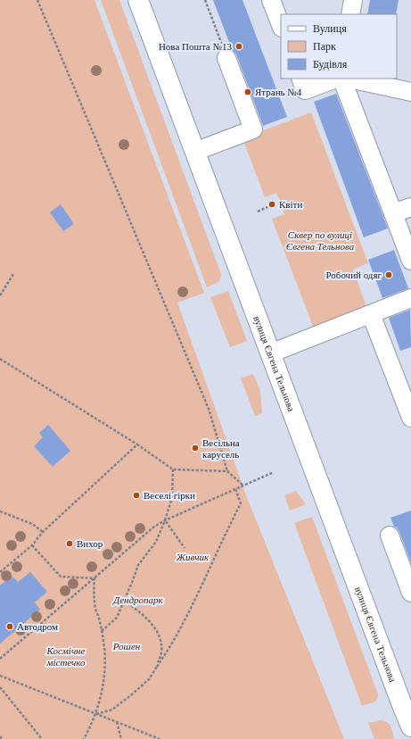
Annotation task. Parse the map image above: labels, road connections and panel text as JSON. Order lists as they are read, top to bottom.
{
  "streets": {
    "main road": ["вулиця Євгена Тельнова"]
  },
  "parks": [
    "Сквер по вулиці Євгена Тельнова",
    "Живчик",
    "Дендропарк",
    "Рошен",
    "Космічне містечко"
  ],
  "places": [
    "Нова Пошта №13",
    "Ятрань №4",
    "Квіти",
    "Робочий одяг",
    "Весільна карусель",
    "Веселі гірки",
    "Вихор",
    "Автодром"
  ],
  "legend": ["Вулиця", "Парк", "Будівля"]
}
